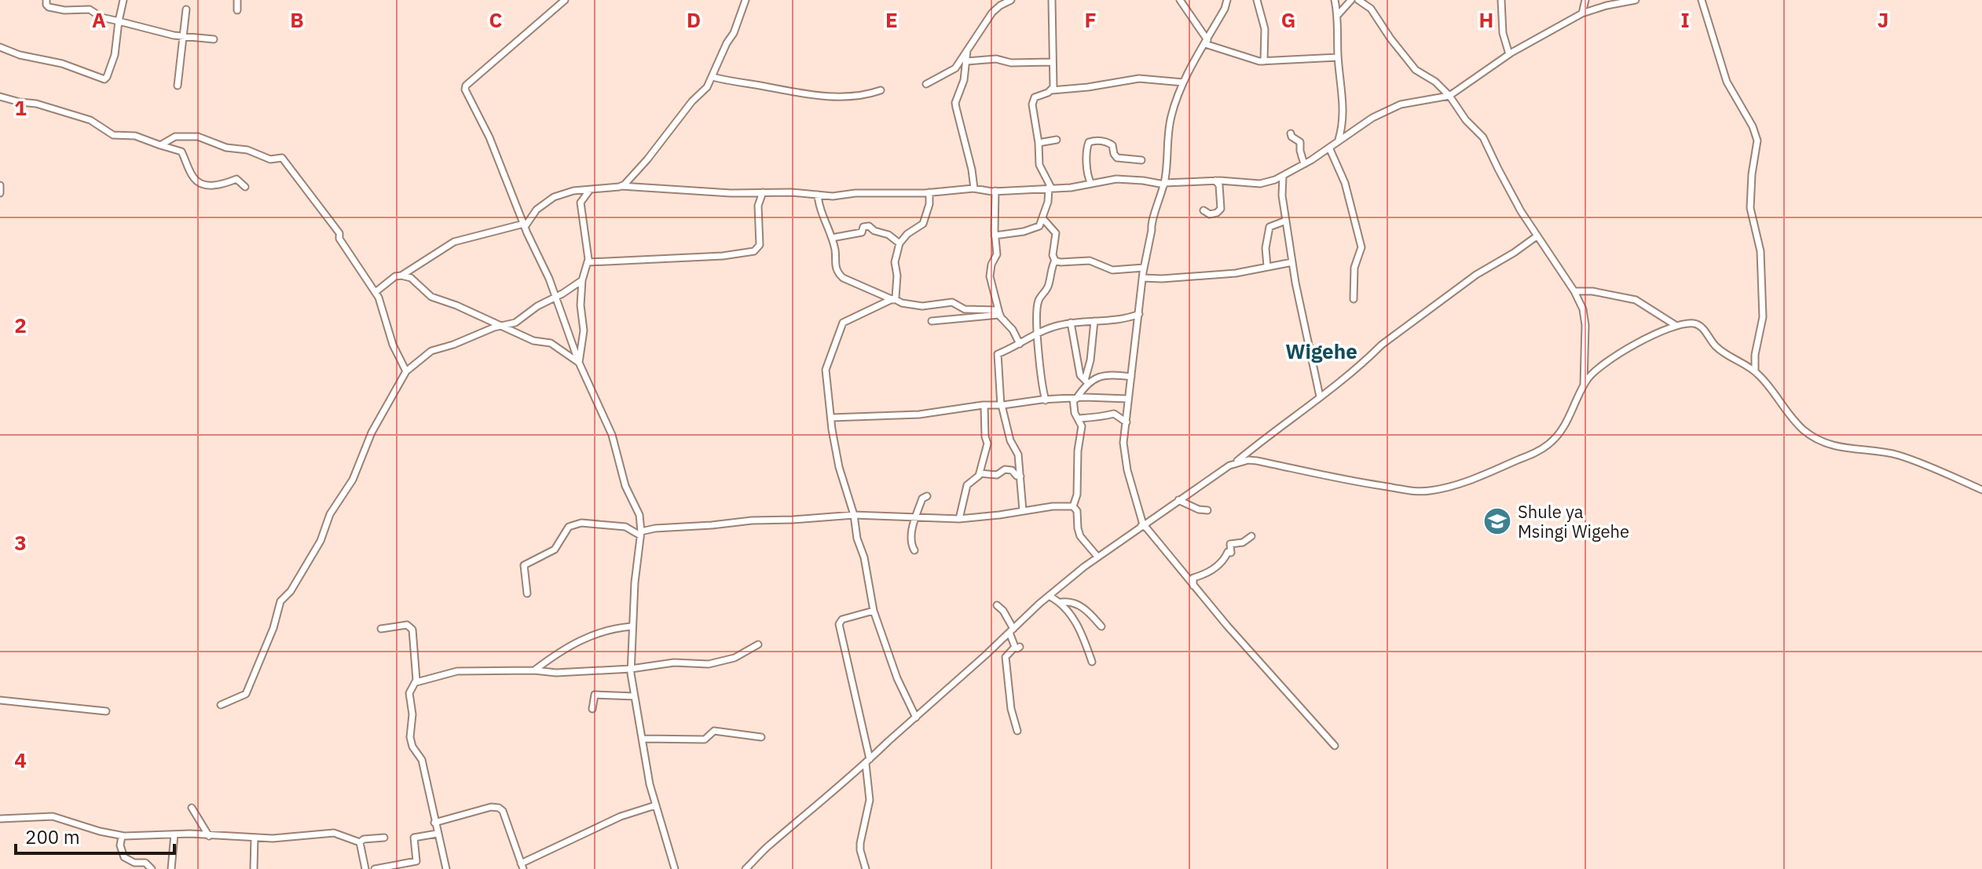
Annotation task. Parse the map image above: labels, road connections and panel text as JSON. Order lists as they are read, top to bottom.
{
  "districts": ["Wigehe"],
  "places": {
    "school or university": ["Shule ya Msingi Wigehe"]
  },
  "scale_bar": "200 m",
  "grid": {
    "columns": [
      "A",
      "B",
      "C",
      "D",
      "E",
      "F",
      "G",
      "H",
      "I",
      "J"
    ],
    "rows": [
      "1",
      "2",
      "3",
      "4"
    ]
  }
}
